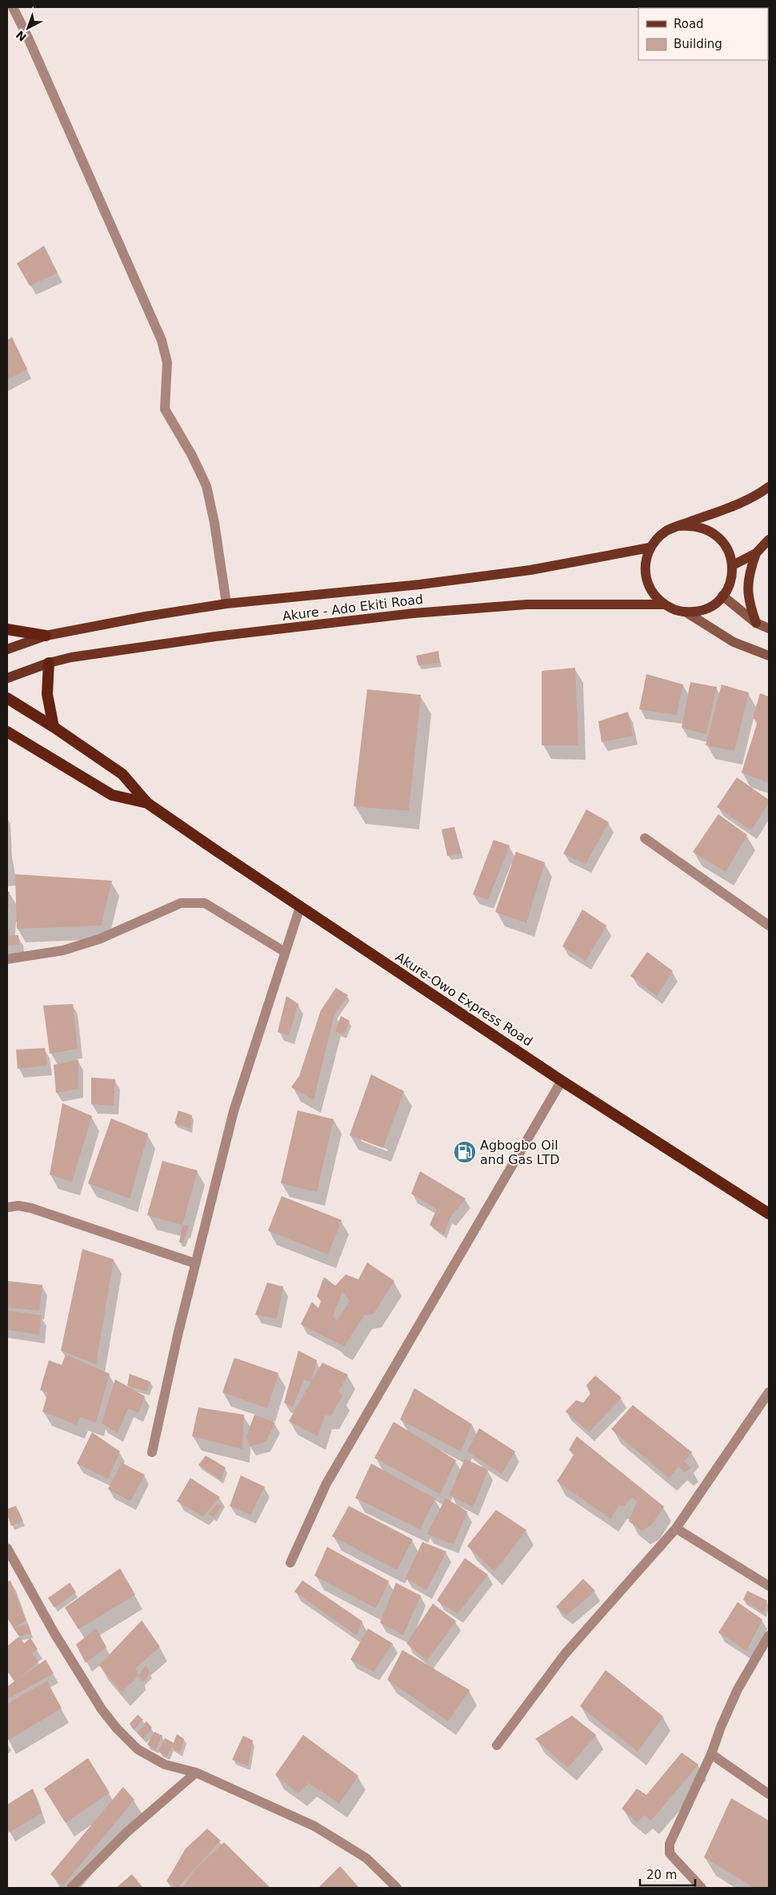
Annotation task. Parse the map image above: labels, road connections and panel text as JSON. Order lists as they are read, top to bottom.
{
  "streets": {
    "highway": ["Akure-Owo Express Road"],
    "main road": ["Akure - Ado Ekiti Road"]
  },
  "places": {
    "fuel station": ["Agbogbo Oil and Gas LTD"]
  },
  "legend": ["Road", "Building"],
  "scale_bar": "20 m",
  "north": "bottom left"
}
